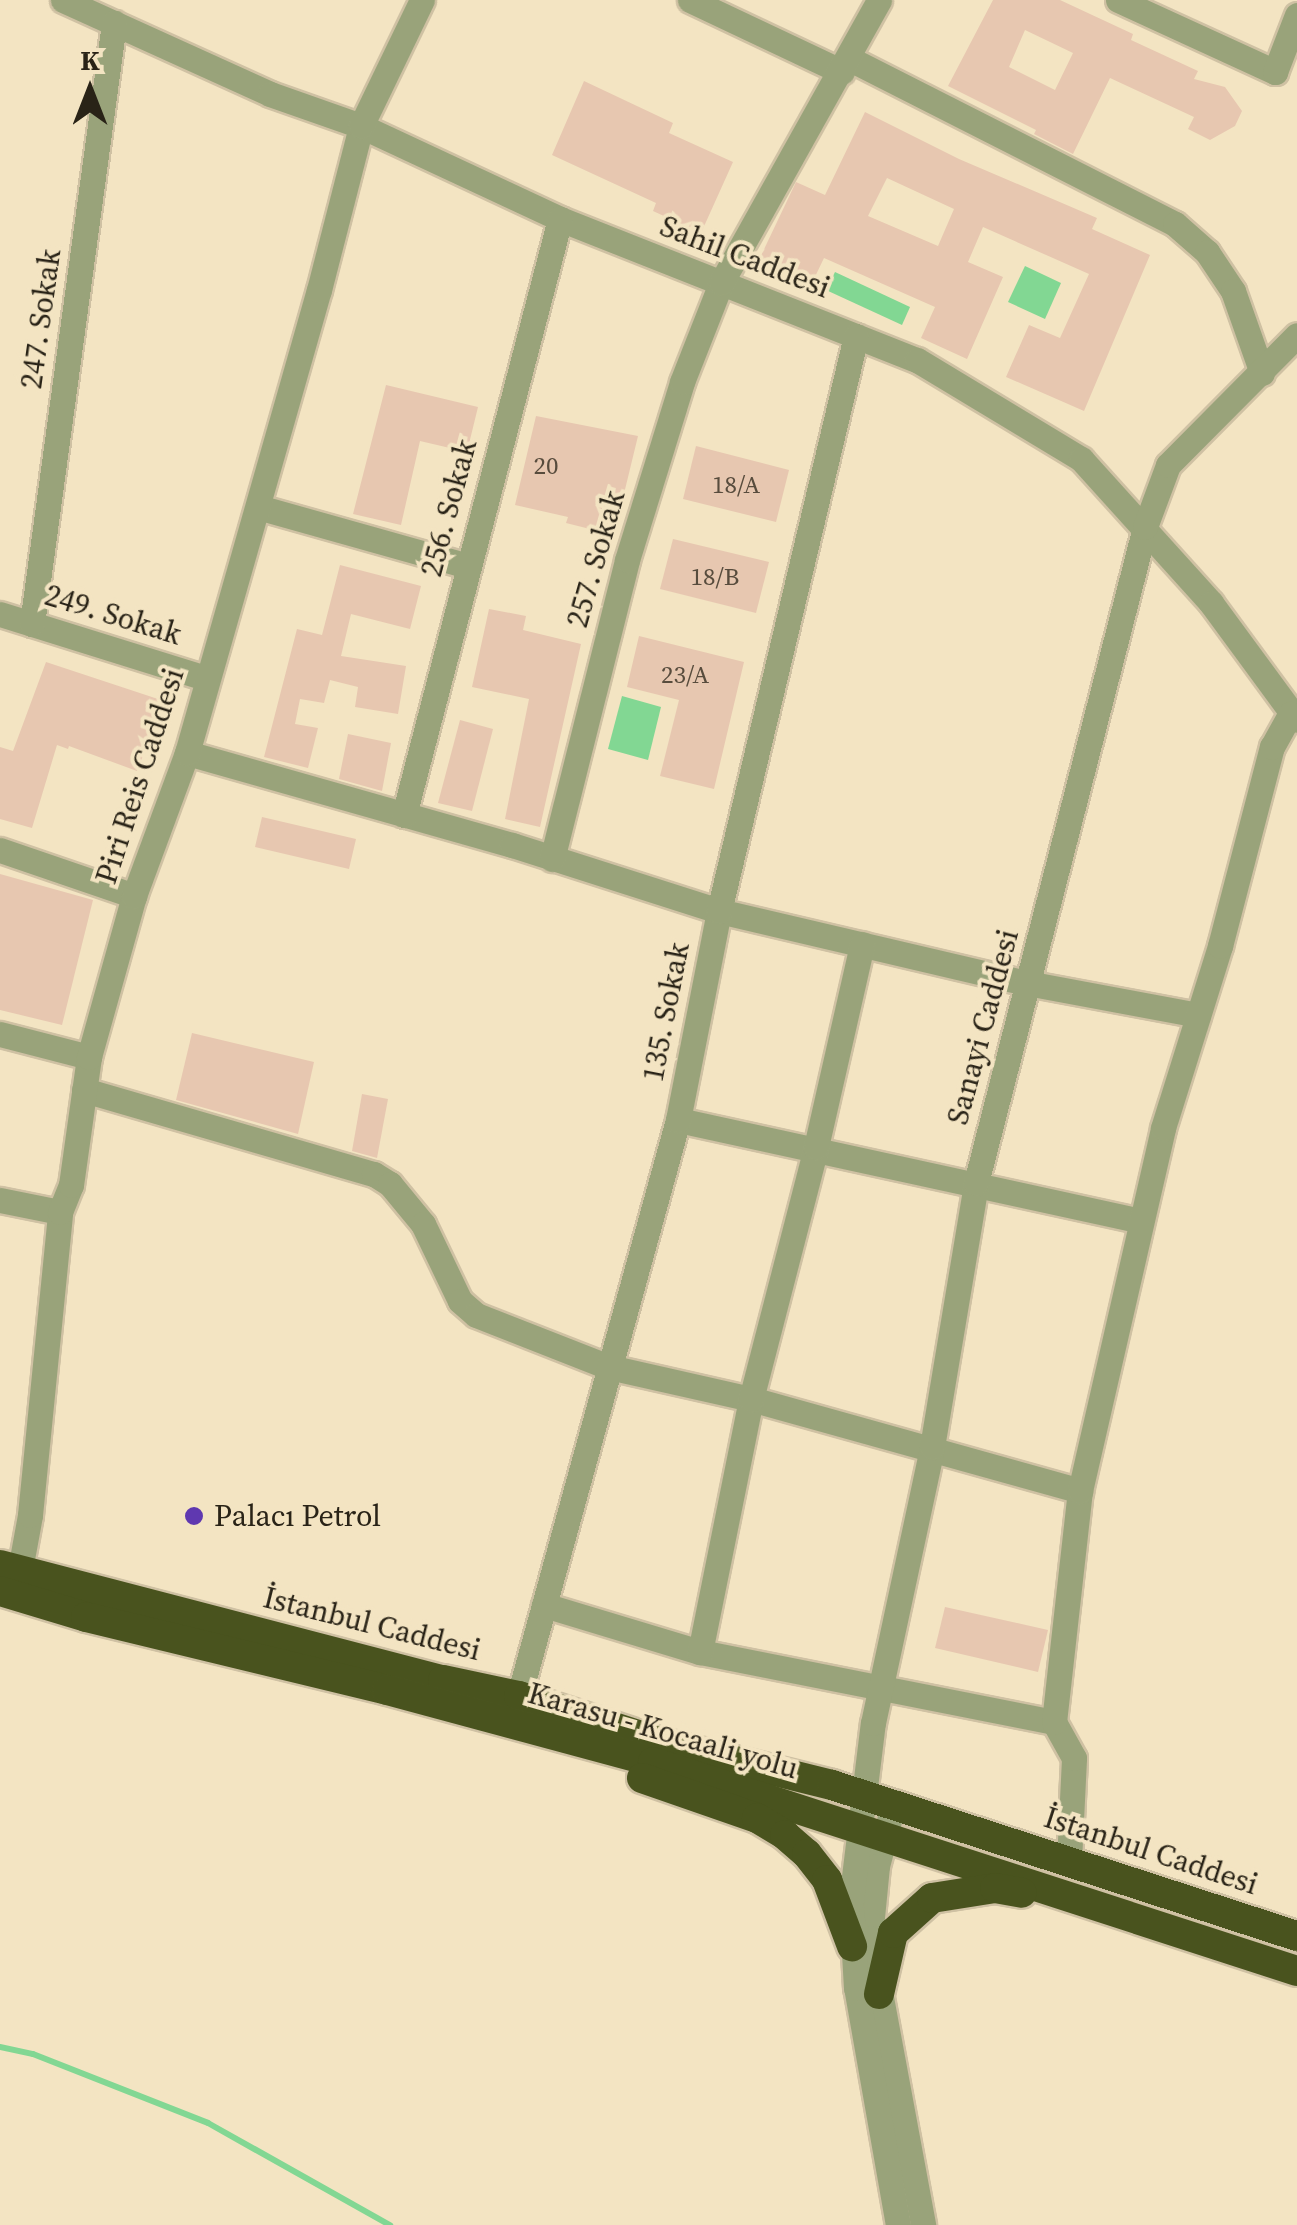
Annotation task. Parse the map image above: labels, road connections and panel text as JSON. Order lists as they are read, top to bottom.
{
  "streets": {
    "highway": ["İstanbul Caddesi", "Karasu - Kocaali yolu"],
    "street": [
      "Sahil Caddesi",
      "247. Sokak",
      "256. Sokak",
      "257. Sokak",
      "249. Sokak",
      "Piri Reis Caddesi",
      "135. Sokak",
      "Sanayi Caddesi"
    ]
  },
  "crossings": [
    ["Sahil Caddesi", "247. Sokak"],
    ["Sahil Caddesi", "256. Sokak"],
    ["Sahil Caddesi", "257. Sokak"],
    ["Sahil Caddesi", "Piri Reis Caddesi"],
    ["Sahil Caddesi", "135. Sokak"],
    ["Sahil Caddesi", "Sanayi Caddesi"],
    ["247. Sokak", "249. Sokak"],
    ["249. Sokak", "Piri Reis Caddesi"],
    ["Piri Reis Caddesi", "İstanbul Caddesi"],
    ["Piri Reis Caddesi", "Karasu - Kocaali yolu"],
    ["135. Sokak", "İstanbul Caddesi"],
    ["Sanayi Caddesi", "İstanbul Caddesi"],
    ["Sanayi Caddesi", "Karasu - Kocaali yolu"],
    ["İstanbul Caddesi", "Karasu - Kocaali yolu"]
  ],
  "places": ["Palacı Petrol"],
  "house_numbers": [
    "20",
    "18/A",
    "18/B",
    "23/A"
  ],
  "north": "top"
}
